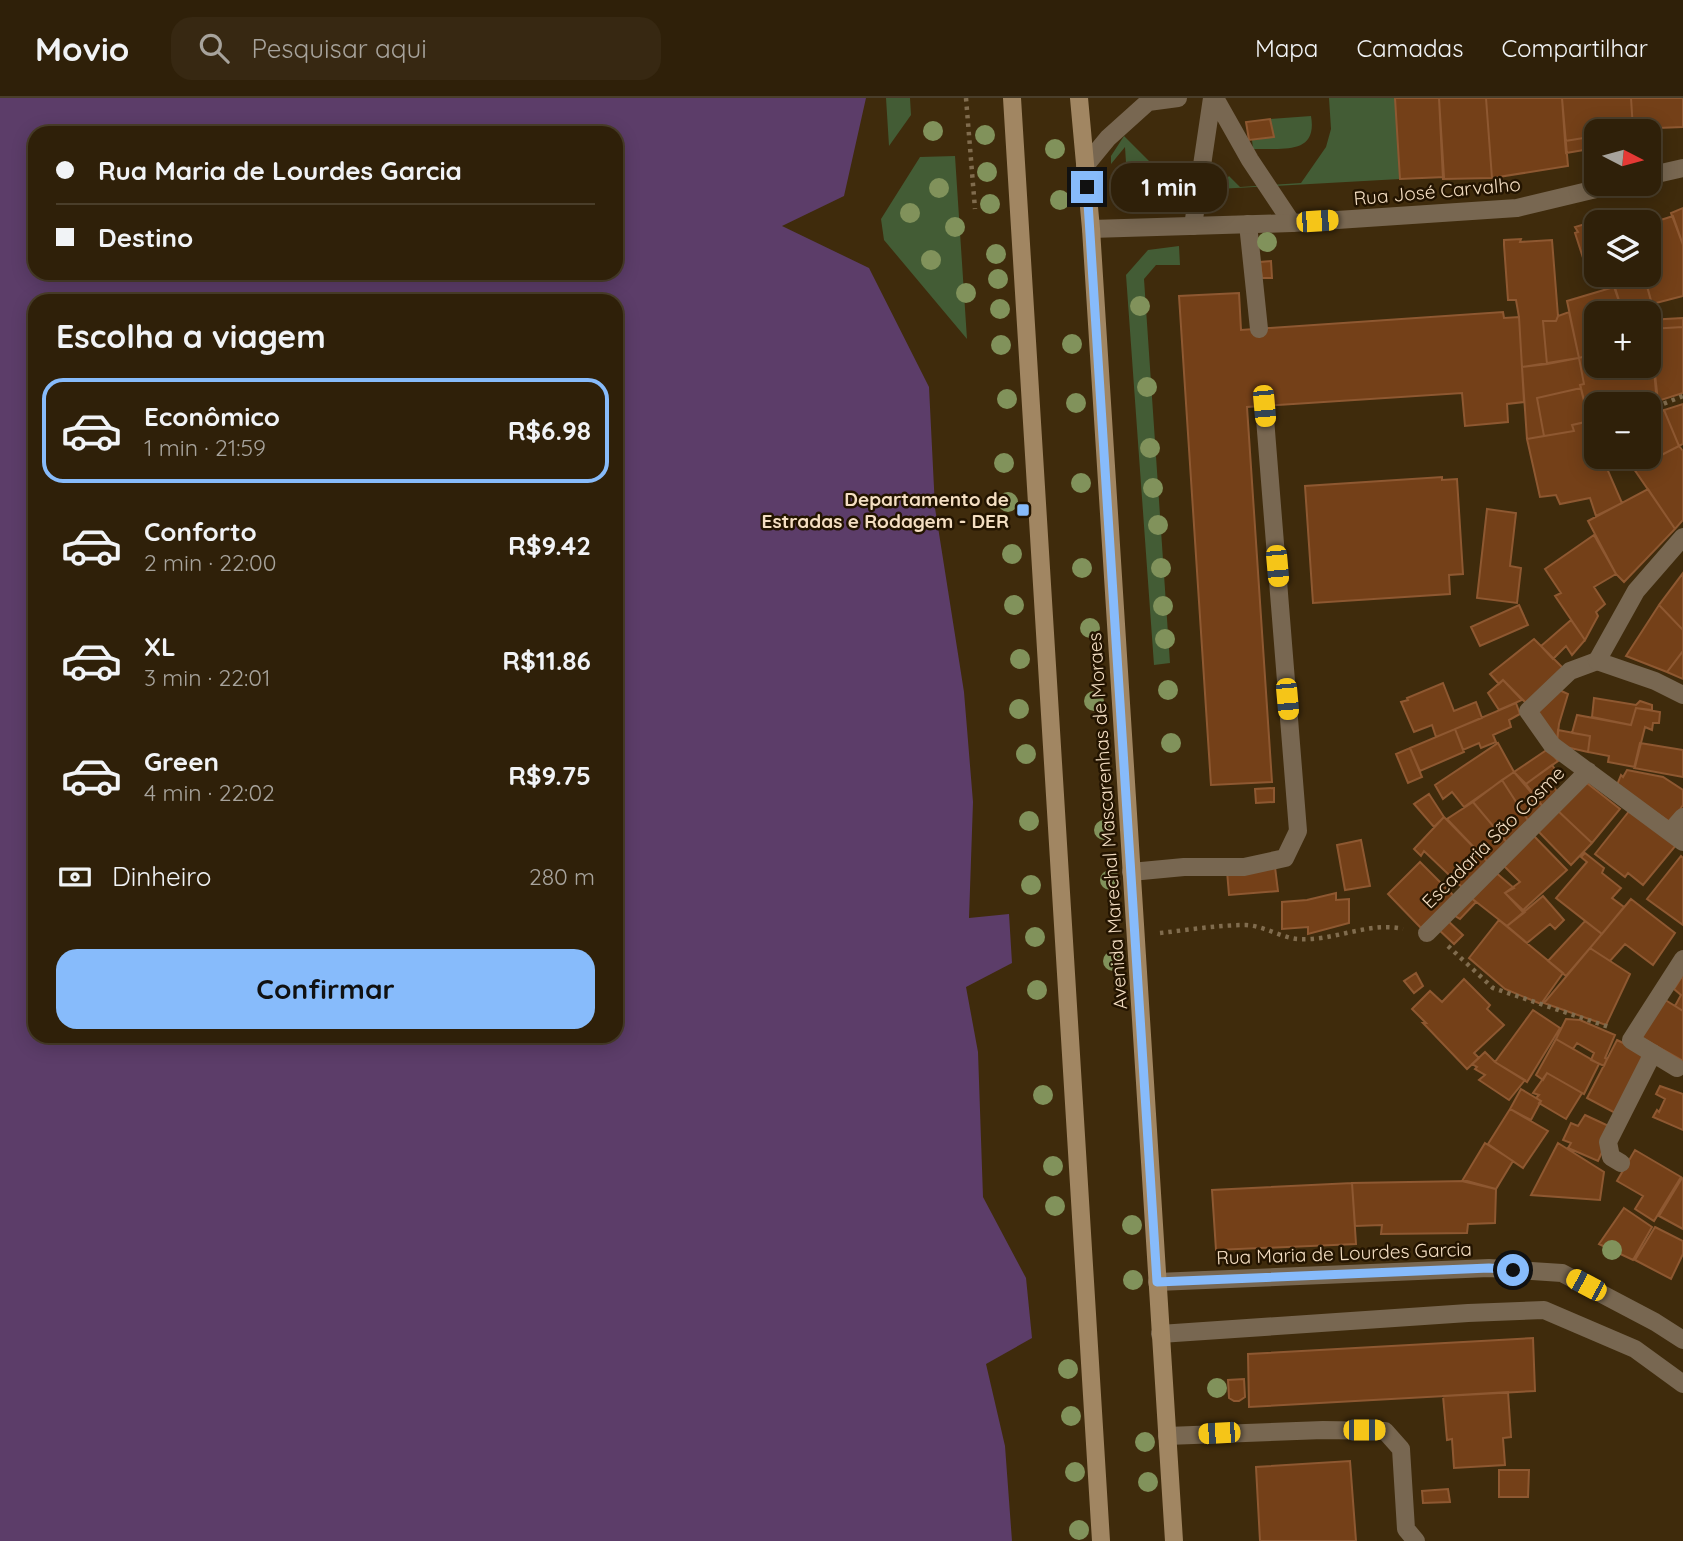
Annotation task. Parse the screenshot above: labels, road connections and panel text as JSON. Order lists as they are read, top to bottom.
{
  "streets": {
    "main road": ["Avenida Marechal Mascarenhas de Moraes"],
    "street": ["Rua José Carvalho", "Escadaria São Cosme", "Rua Maria de Lourdes Garcia"]
  },
  "crossings": [
    ["Rua José Carvalho", "Avenida Marechal Mascarenhas de Moraes"],
    ["Avenida Marechal Mascarenhas de Moraes", "Escadaria São Cosme"],
    ["Avenida Marechal Mascarenhas de Moraes", "Rua Maria de Lourdes Garcia"]
  ],
  "places": {
    "transit": ["Departamento de Estradas e Rodagem - DER"]
  },
  "north": "right",
  "page": {
    "header": "Movio",
    "search": "Pesquisar aqui",
    "nav": ["Mapa", "Camadas", "Compartilhar"],
    "map_buttons": ["+", "−"],
    "banner": ["Rua Maria de Lourdes Garcia", "Destino"],
    "bubble": "1 min",
    "heading": "Escolha a viagem",
    "list": [
      {
        "name": "Econômico",
        "note": "1 min · 21:59",
        "value": "R$6.98"
      },
      {
        "name": "Conforto",
        "note": "2 min · 22:00",
        "value": "R$9.42"
      },
      {
        "name": "XL",
        "note": "3 min · 22:01",
        "value": "R$11.86"
      },
      {
        "name": "Green",
        "note": "4 min · 22:02",
        "value": "R$9.75"
      }
    ],
    "pay": ["Dinheiro", "280 m"],
    "buttons": "Confirmar"
  }
}
